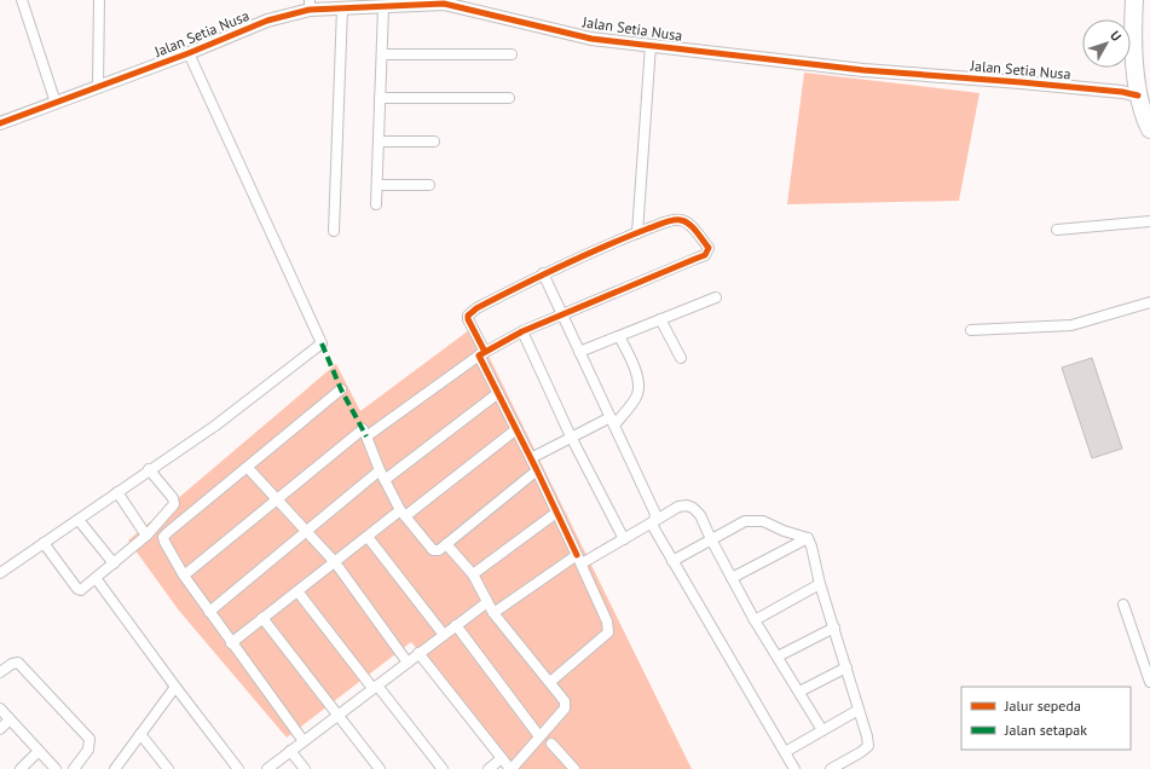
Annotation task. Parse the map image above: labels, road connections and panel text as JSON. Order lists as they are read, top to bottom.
{
  "streets": {
    "street": ["Jalan Setia Nusa"]
  },
  "legend": ["Jalur sepeda", "Jalan setapak"],
  "north": "top right"
}
